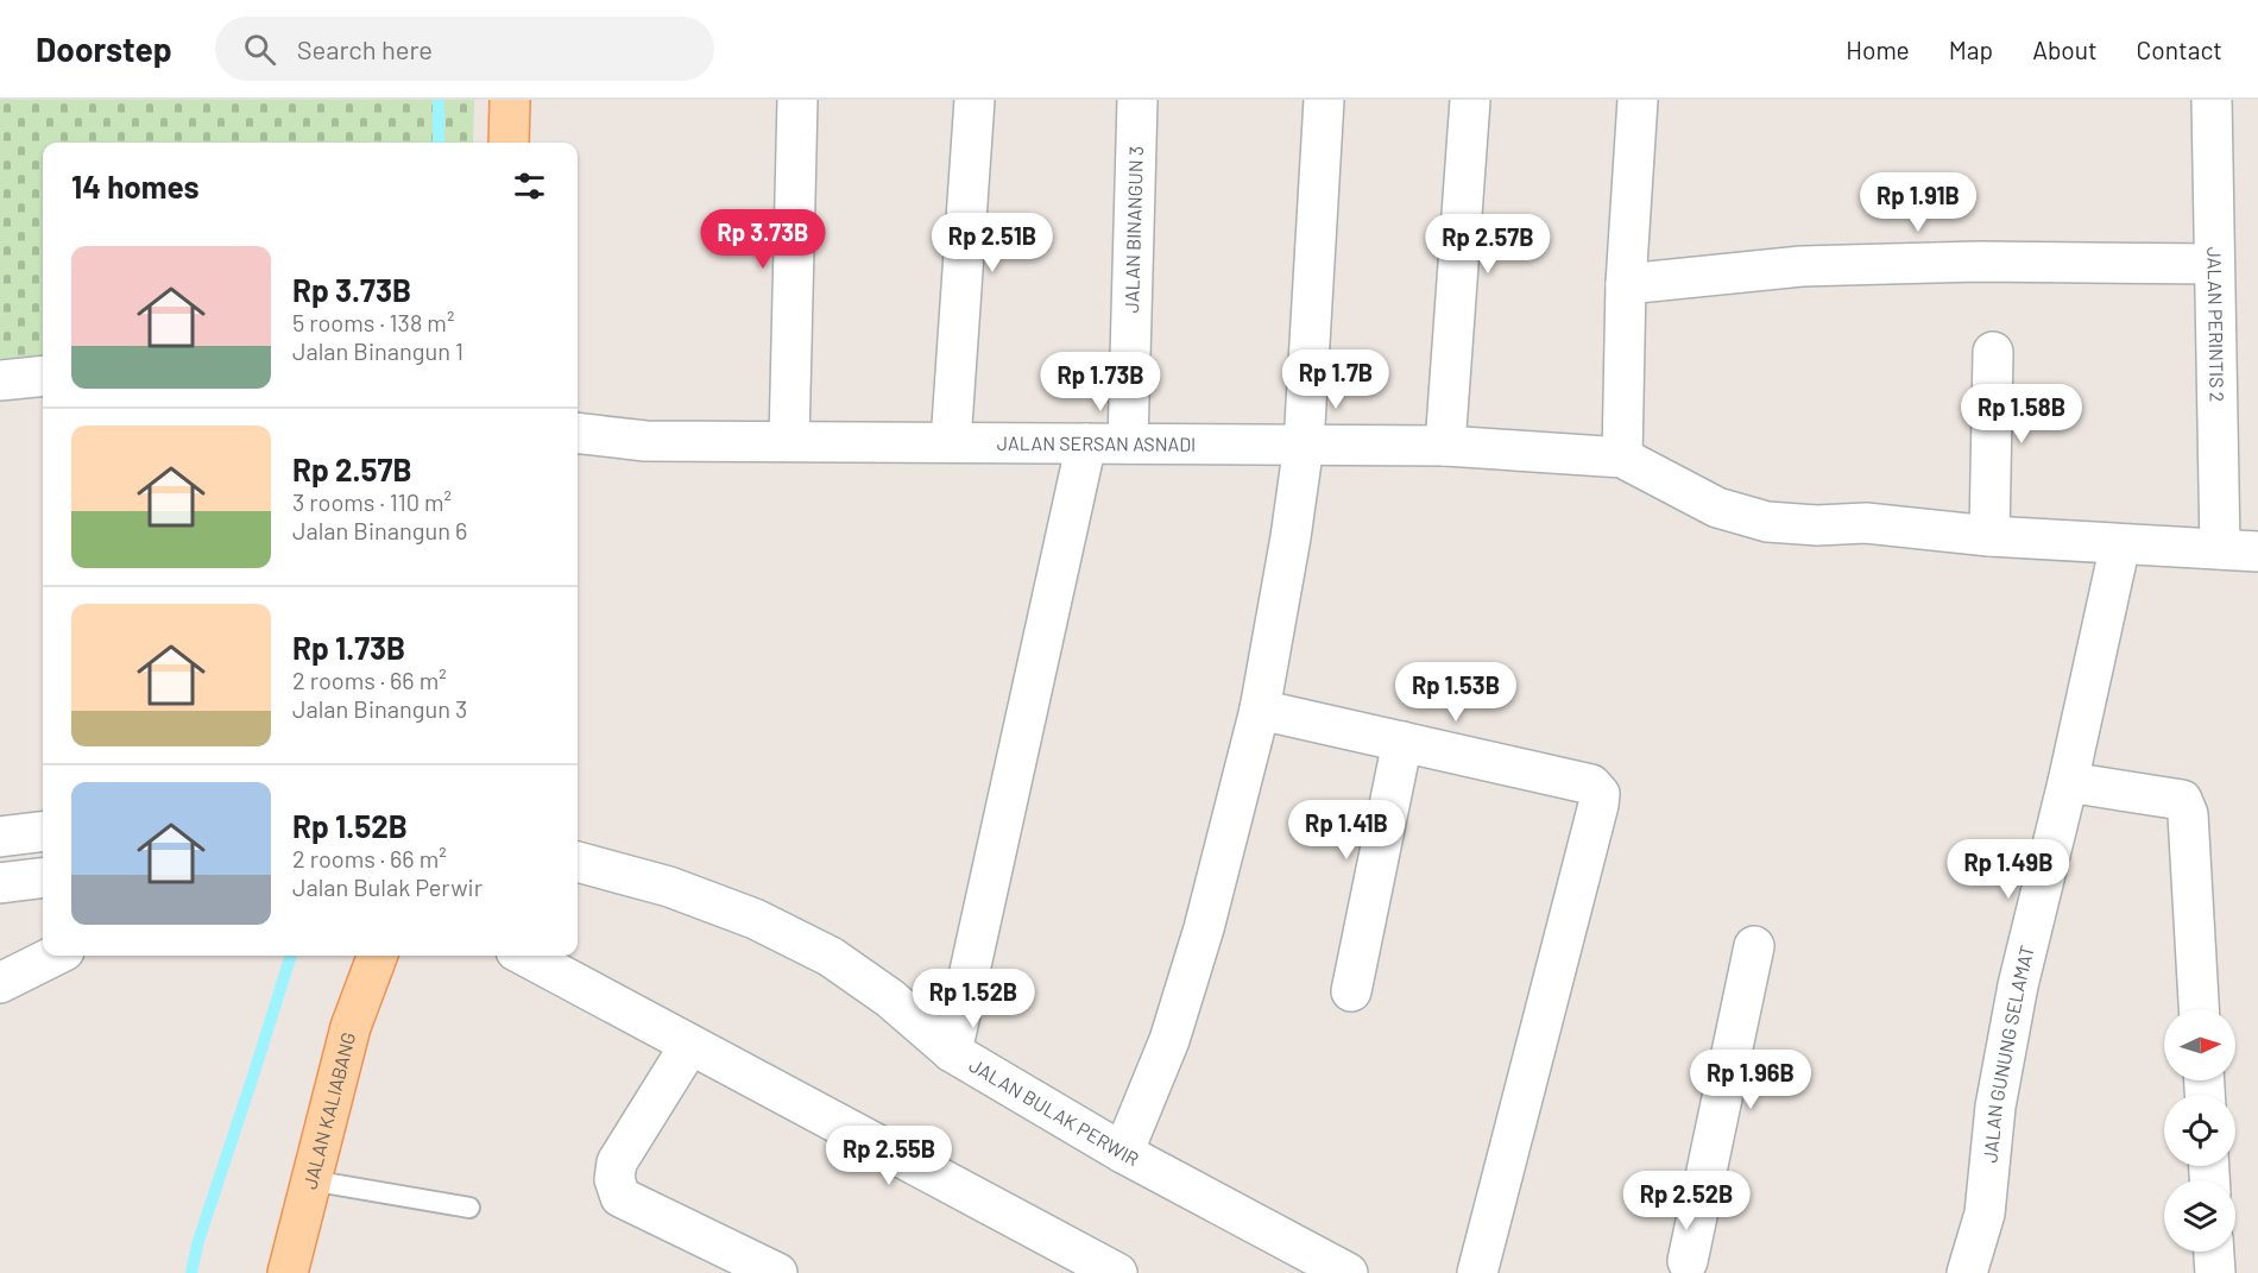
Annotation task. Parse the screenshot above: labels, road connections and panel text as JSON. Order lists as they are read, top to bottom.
{
  "streets": {
    "main road": ["JALAN KALIABANG"],
    "street": [
      "JALAN BINANGUN 3",
      "JALAN PERINTIS 2",
      "JALAN SERSAN ASNADI",
      "JALAN GUNUNG SELAMAT",
      "JALAN BULAK PERWIR"
    ]
  },
  "crossings": [
    ["JALAN BINANGUN 3", "JALAN SERSAN ASNADI"]
  ],
  "north": "right",
  "page": {
    "header": "Doorstep",
    "search": "Search here",
    "nav": [
      "Home",
      "Map",
      "About",
      "Contact"
    ],
    "heading": "14 homes",
    "price": [
      "Rp 1.91B",
      "Rp 3.73B",
      "Rp 2.51B",
      "Rp 2.57B",
      "Rp 1.7B",
      "Rp 1.73B",
      "Rp 1.58B",
      "Rp 1.53B",
      "Rp 1.41B",
      "Rp 1.49B",
      "Rp 1.52B",
      "Rp 1.96B",
      "Rp 2.55B",
      "Rp 2.52B"
    ],
    "list": [
      {
        "name": "Rp 3.73B",
        "note": "5 rooms · 138 m² · Jalan Binangun 1"
      },
      {
        "name": "Rp 2.57B",
        "note": "3 rooms · 110 m² · Jalan Binangun 6"
      },
      {
        "name": "Rp 1.73B",
        "note": "2 rooms · 66 m² · Jalan Binangun 3"
      },
      {
        "name": "Rp 1.52B",
        "note": "2 rooms · 66 m² · Jalan Bulak Perwir"
      }
    ]
  }
}
